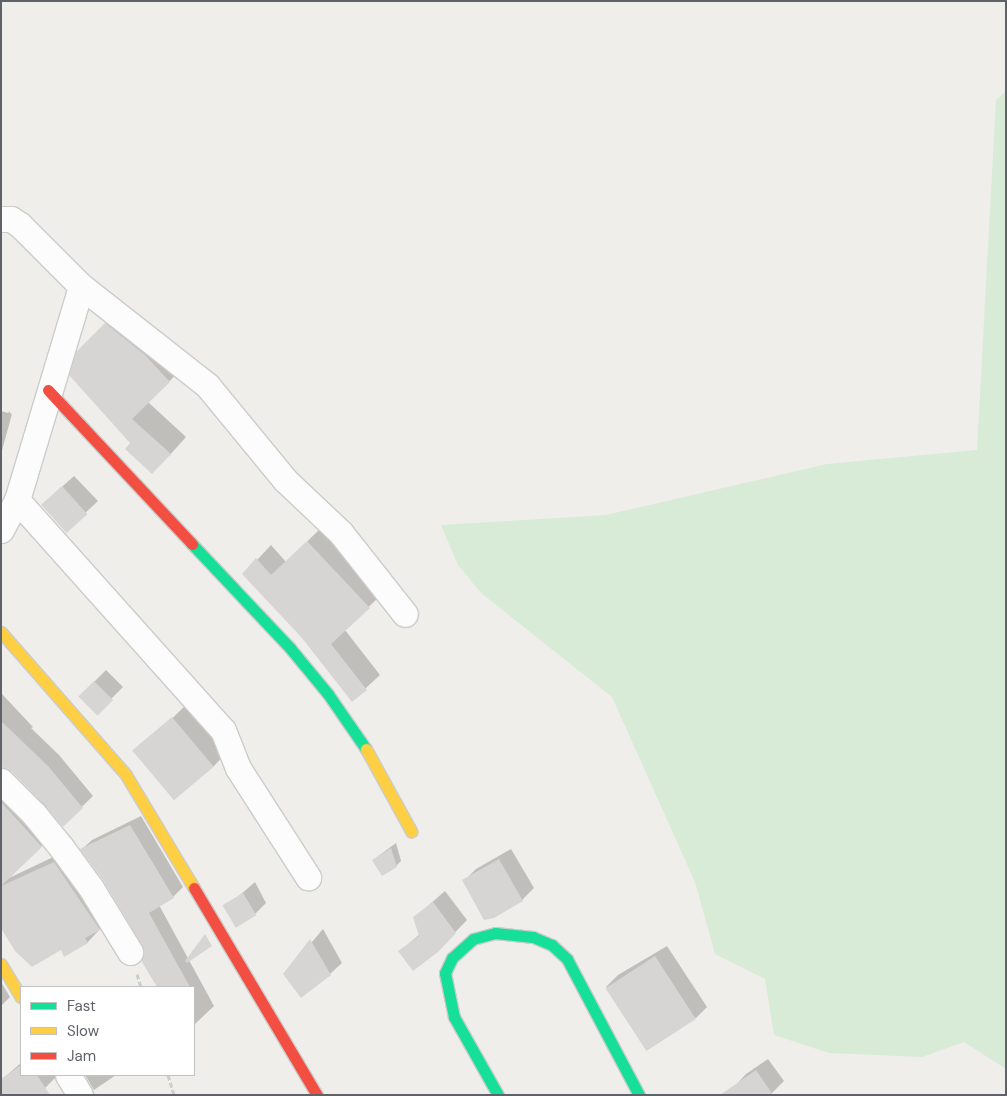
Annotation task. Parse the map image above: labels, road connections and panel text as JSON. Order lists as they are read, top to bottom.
{
  "legend": ["Fast", "Slow", "Jam"]
}
